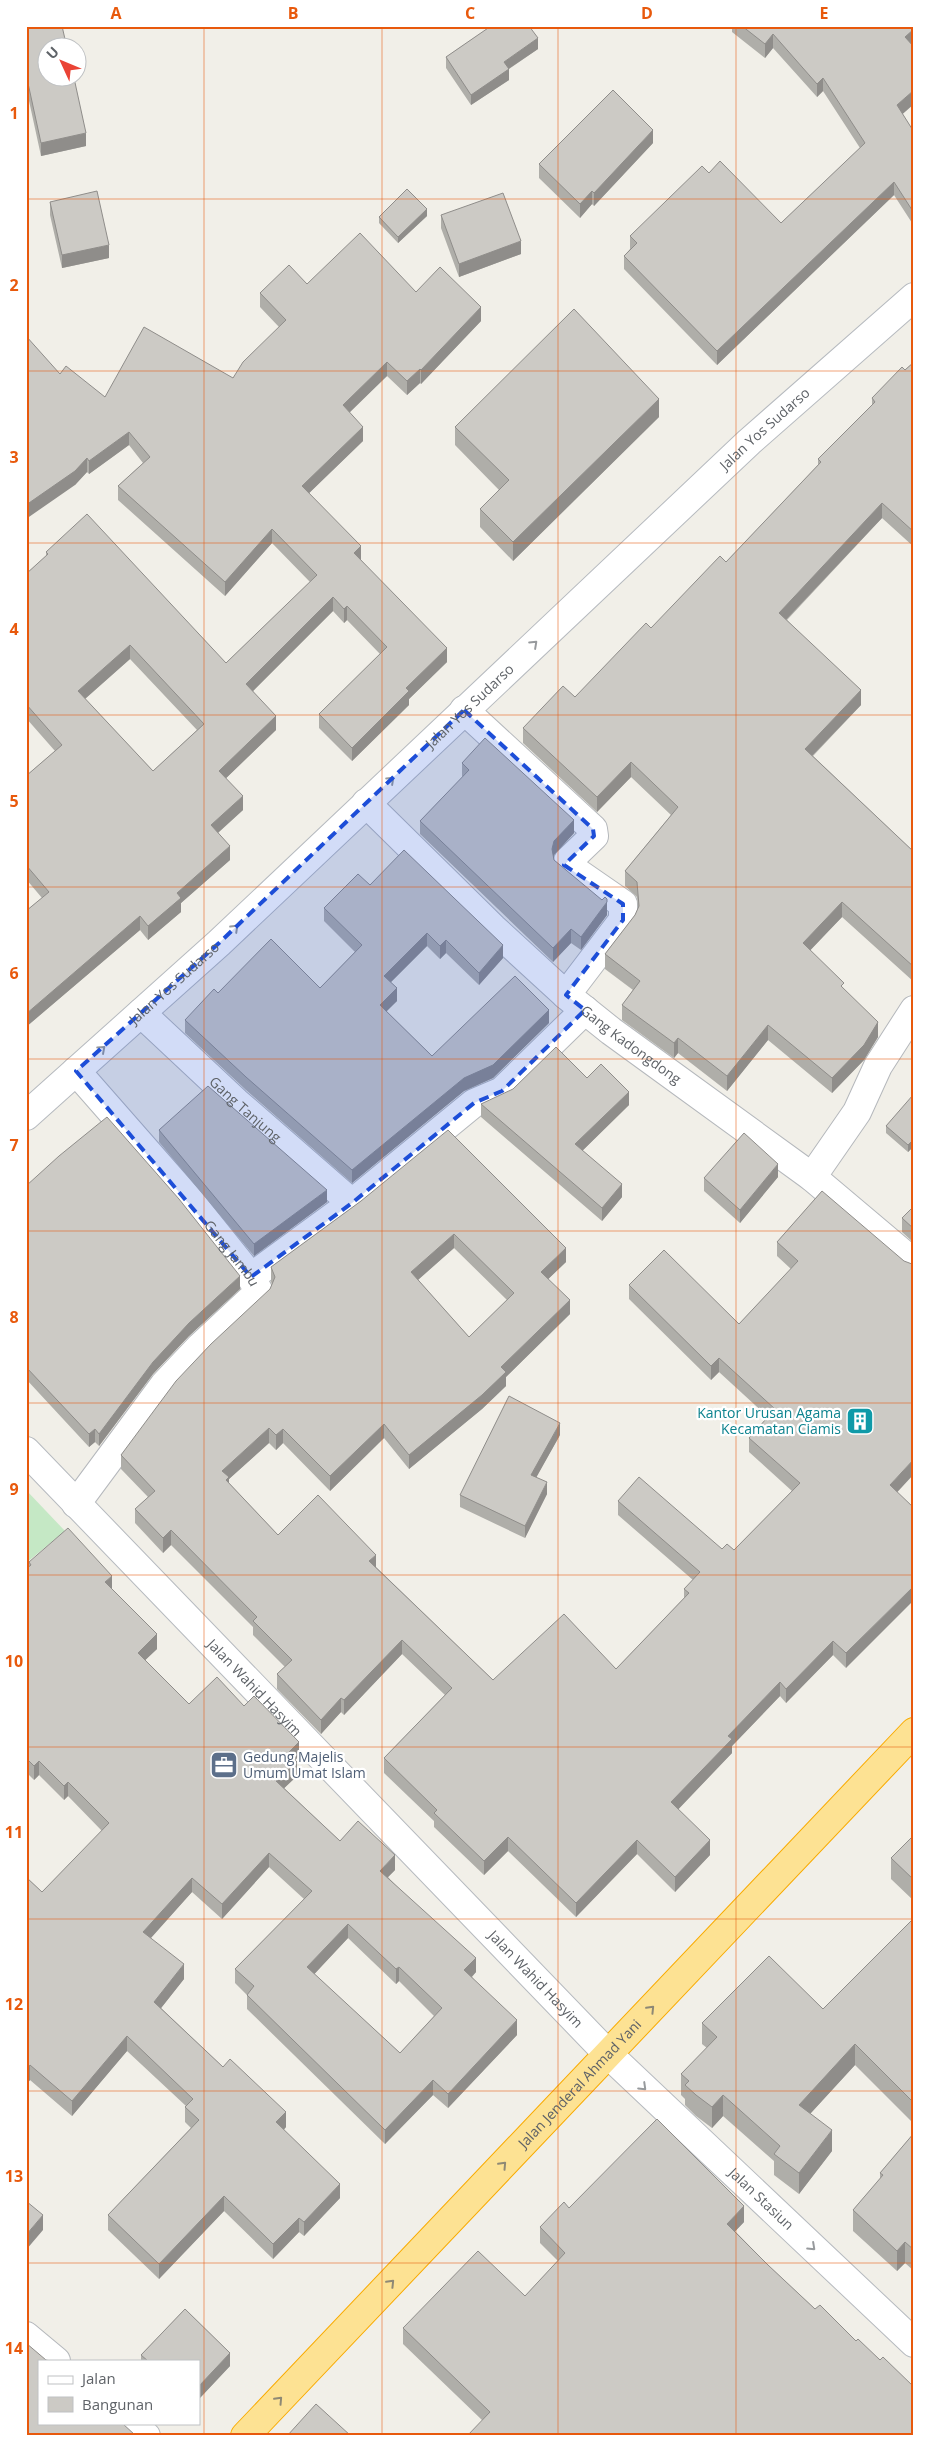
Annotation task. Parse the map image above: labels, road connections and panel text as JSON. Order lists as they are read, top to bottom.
{
  "streets": {
    "highway": ["Jalan Jenderal Ahmad Yani"],
    "street": [
      "Jalan Yos Sudarso",
      "Gang Kadongdong",
      "Gang Tanjung",
      "Gang Jambu",
      "Jalan Wahid Hasyim",
      "Jalan Stasiun"
    ]
  },
  "crossings": [
    ["Jalan Yos Sudarso", "Gang Kadongdong"],
    ["Jalan Yos Sudarso", "Gang Tanjung"],
    ["Jalan Yos Sudarso", "Gang Jambu"],
    ["Gang Jambu", "Jalan Wahid Hasyim"],
    ["Jalan Wahid Hasyim", "Jalan Jenderal Ahmad Yani"],
    ["Jalan Wahid Hasyim", "Jalan Stasiun"],
    ["Jalan Jenderal Ahmad Yani", "Jalan Stasiun"]
  ],
  "one_way": ["Jalan Yos Sudarso", "Jalan Jenderal Ahmad Yani", "Jalan Stasiun"],
  "places": {
    "building": ["Kantor Urusan Agama Kecamatan Ciamis"],
    "office": ["Gedung Majelis Umum Umat Islam"]
  },
  "legend": ["Jalan", "Bangunan"],
  "north": "top left",
  "grid": {
    "columns": [
      "A",
      "B",
      "C",
      "D",
      "E"
    ],
    "rows": [
      "1",
      "2",
      "3",
      "4",
      "5",
      "6",
      "7",
      "8",
      "9",
      "10",
      "11",
      "12",
      "13",
      "14"
    ]
  }
}
